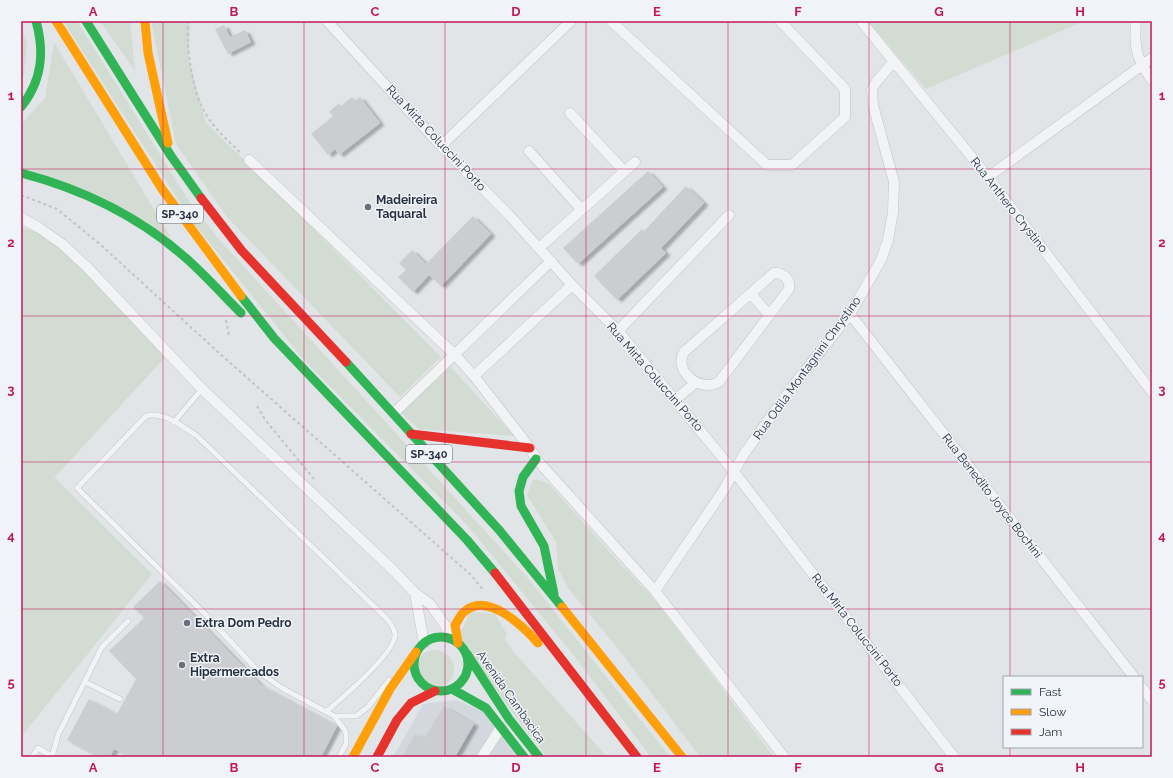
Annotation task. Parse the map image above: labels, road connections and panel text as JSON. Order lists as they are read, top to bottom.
{
  "streets": {
    "main road": ["SP-340", "Avenida Cambacica"],
    "street": [
      "Rua Mirta Coluccini Porto",
      "Rua Anthero Crystino",
      "Rua Odila Montagnini Chrystino",
      "Rua Benedito Joyce Bochini"
    ]
  },
  "crossings": [
    ["Rua Mirta Coluccini Porto", "Rua Odila Montagnini Chrystino"],
    ["Rua Anthero Crystino", "Rua Odila Montagnini Chrystino"],
    ["Rua Odila Montagnini Chrystino", "Rua Benedito Joyce Bochini"]
  ],
  "places": ["Madeireira Taquaral", "Extra Dom Pedro", "Extra Hipermercados"],
  "legend": ["Fast", "Slow", "Jam"],
  "grid": {
    "columns": [
      "A",
      "B",
      "C",
      "D",
      "E",
      "F",
      "G",
      "H"
    ],
    "rows": [
      "1",
      "2",
      "3",
      "4",
      "5"
    ]
  }
}
